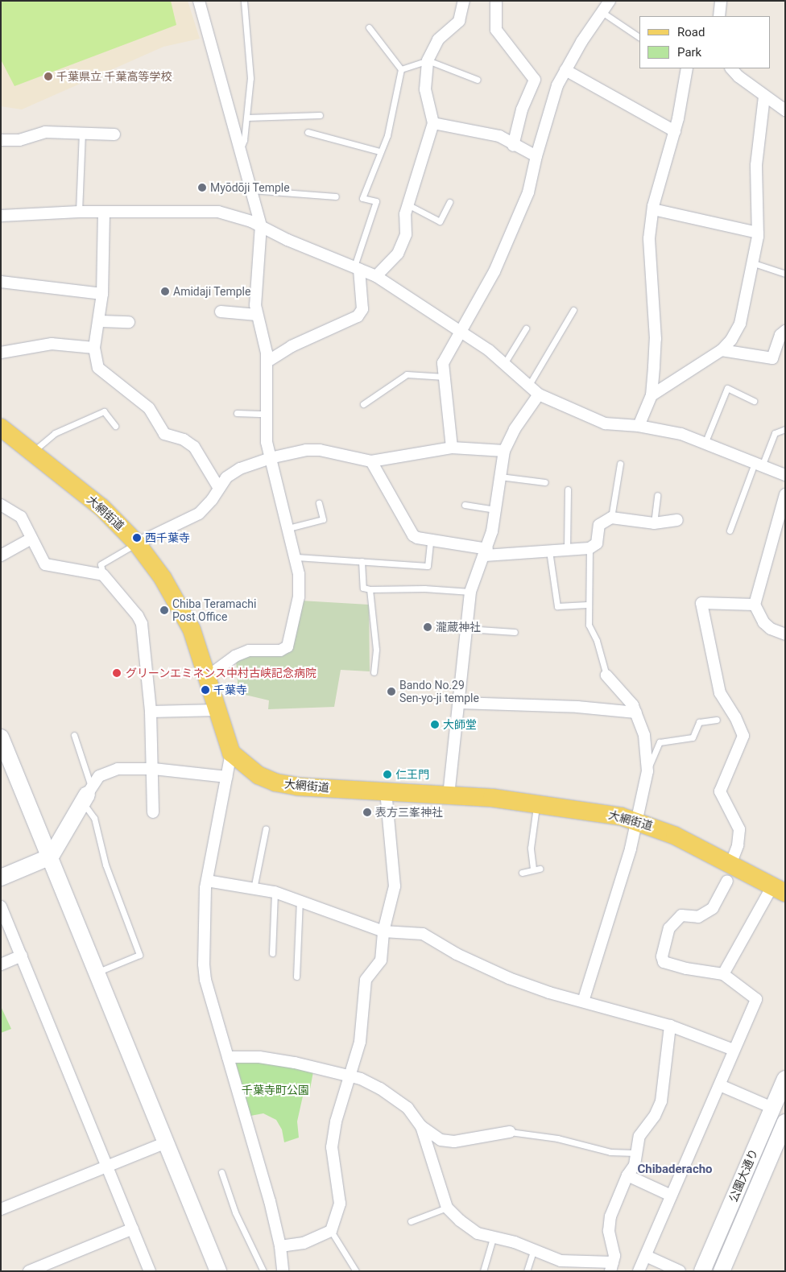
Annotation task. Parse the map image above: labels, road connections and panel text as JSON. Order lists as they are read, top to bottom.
{
  "streets": {
    "main road": ["大網街道"],
    "street": ["公園大通り"]
  },
  "districts": ["Chibaderacho"],
  "parks": ["千葉寺町公園"],
  "places": [
    "千葉県立 千葉高等学校",
    "Myōdōji Temple",
    "Amidaji Temple",
    "西千葉寺",
    "Chiba Teramachi Post Office",
    "瀧蔵神社",
    "グリーンエミネンス中村古峡記念病院",
    "千葉寺",
    "Bando No.29 Sen-yo-ji temple",
    "大師堂",
    "仁王門",
    "表方三峯神社"
  ],
  "legend": ["Road", "Park"]
}
